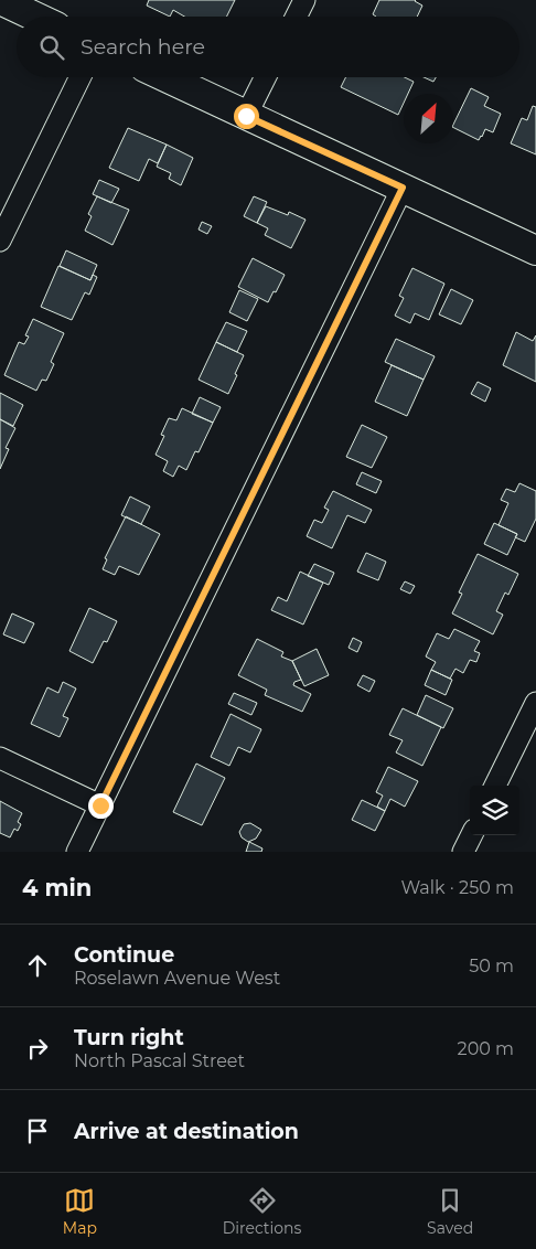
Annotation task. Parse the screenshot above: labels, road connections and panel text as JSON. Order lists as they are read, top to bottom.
{
  "north": "top right",
  "page": {
    "search": "Search here",
    "heading": ["4 min", "Walk · 250 m"],
    "list": [
      ["Continue", "Roselawn Avenue West", "50 m"],
      ["Turn right", "North Pascal Street", "200 m"],
      "Arrive at destination"
    ],
    "nav": ["Map", "Directions", "Saved"]
  }
}
